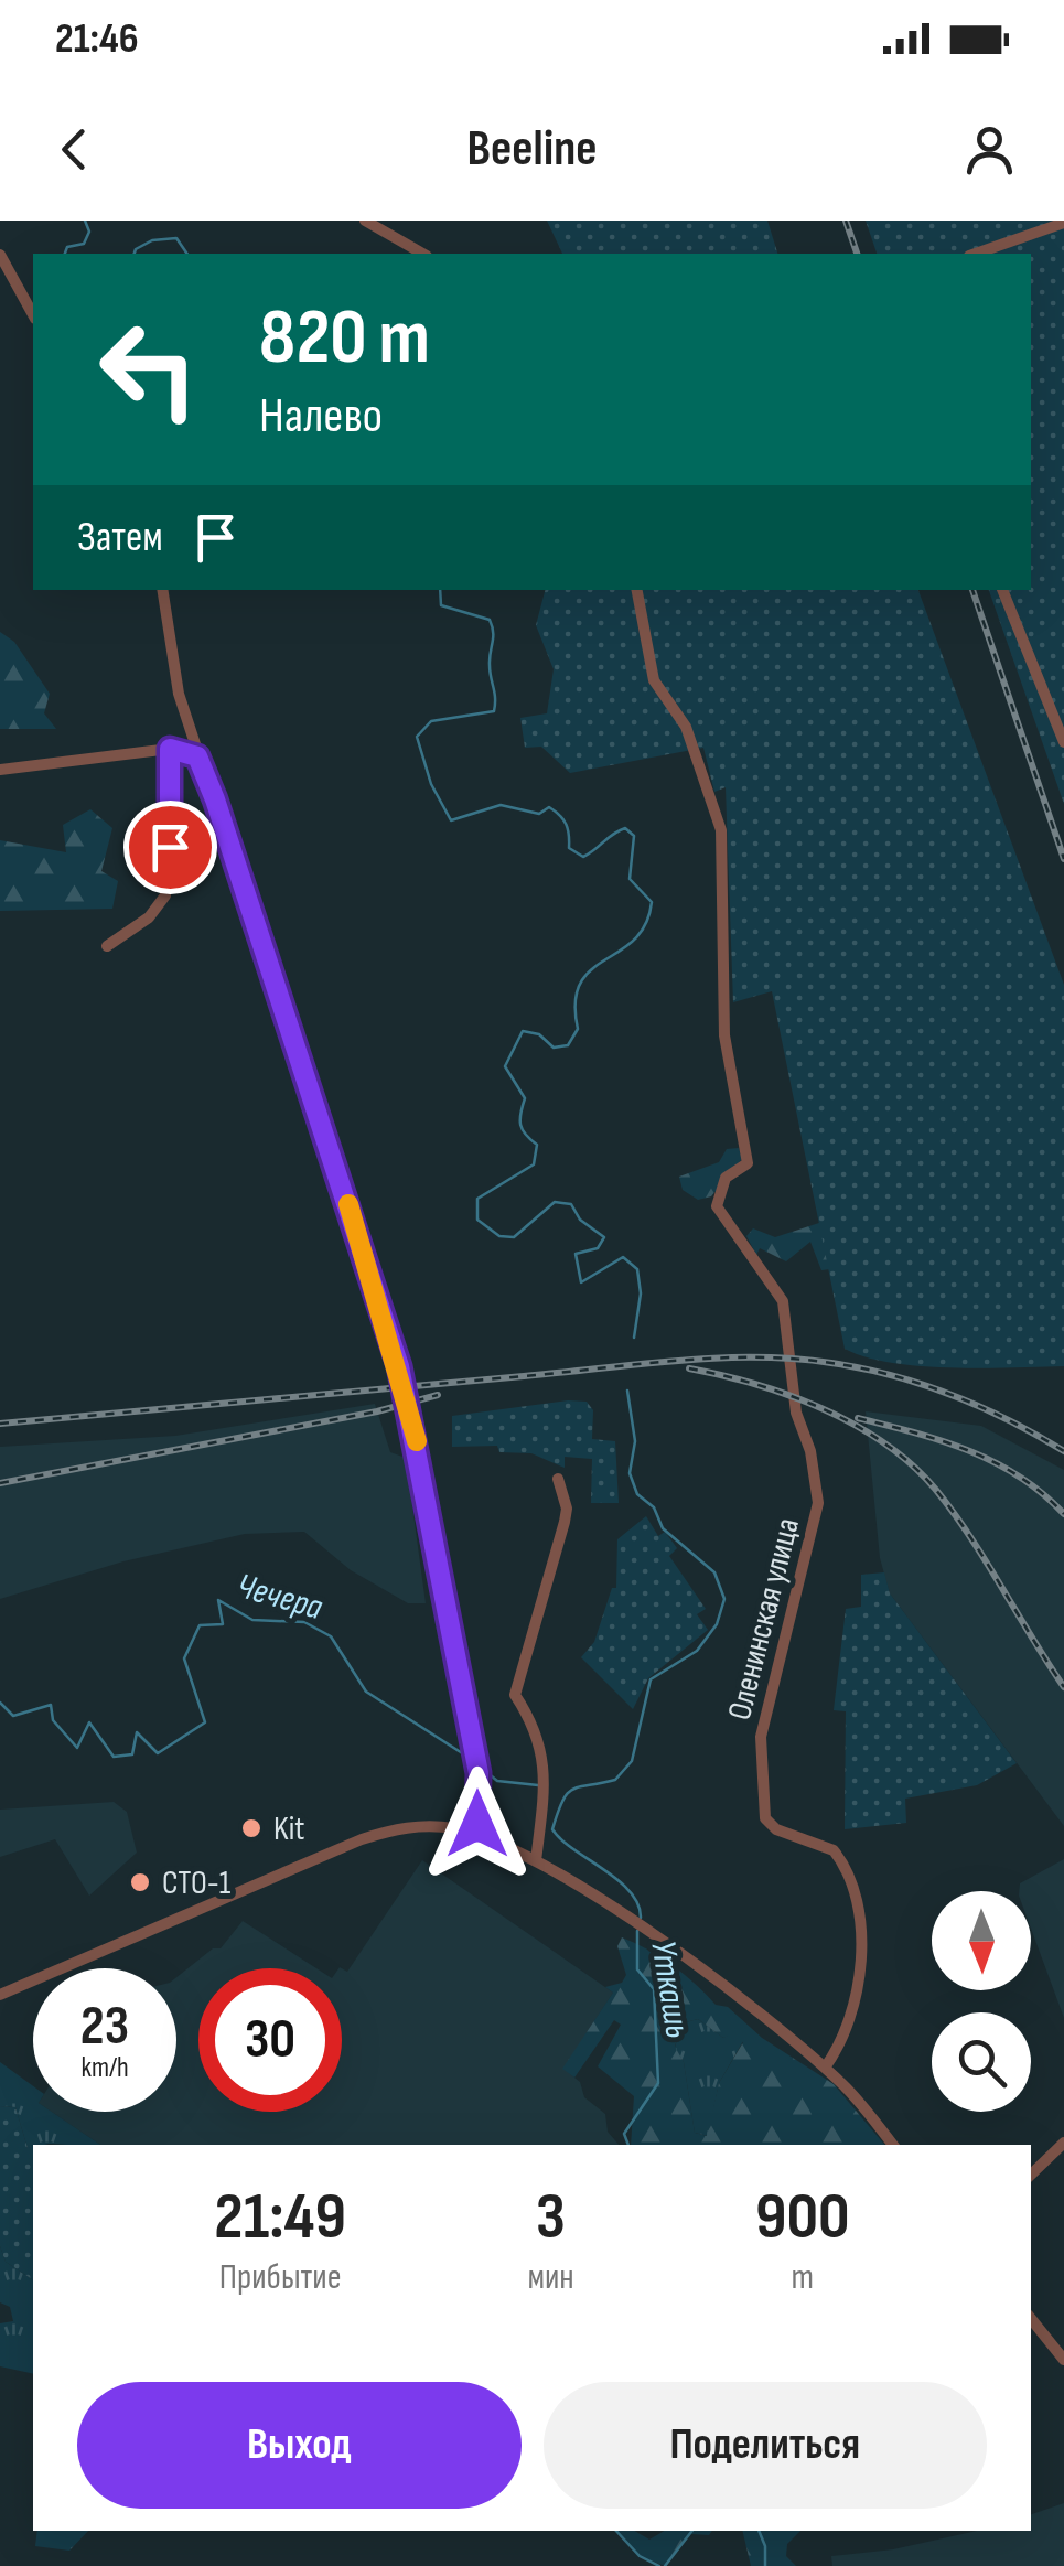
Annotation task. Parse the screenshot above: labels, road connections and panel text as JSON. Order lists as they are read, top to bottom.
{
  "streets": {
    "street": ["Оленинская улица"]
  },
  "water": ["Чечера", "Уткашь"],
  "places": ["Kit", "СТО-1"],
  "north": "bottom",
  "page": {
    "status": "21:46",
    "header": "Beeline",
    "turn": ["820 m", "Налево"],
    "then": "Затем",
    "speed": "23 km/h",
    "limit": "30",
    "eta": [
      "21:49",
      "Прибытие",
      "3",
      "мин",
      "900",
      "m"
    ],
    "buttons": ["Выход", "Поделиться"]
  }
}
